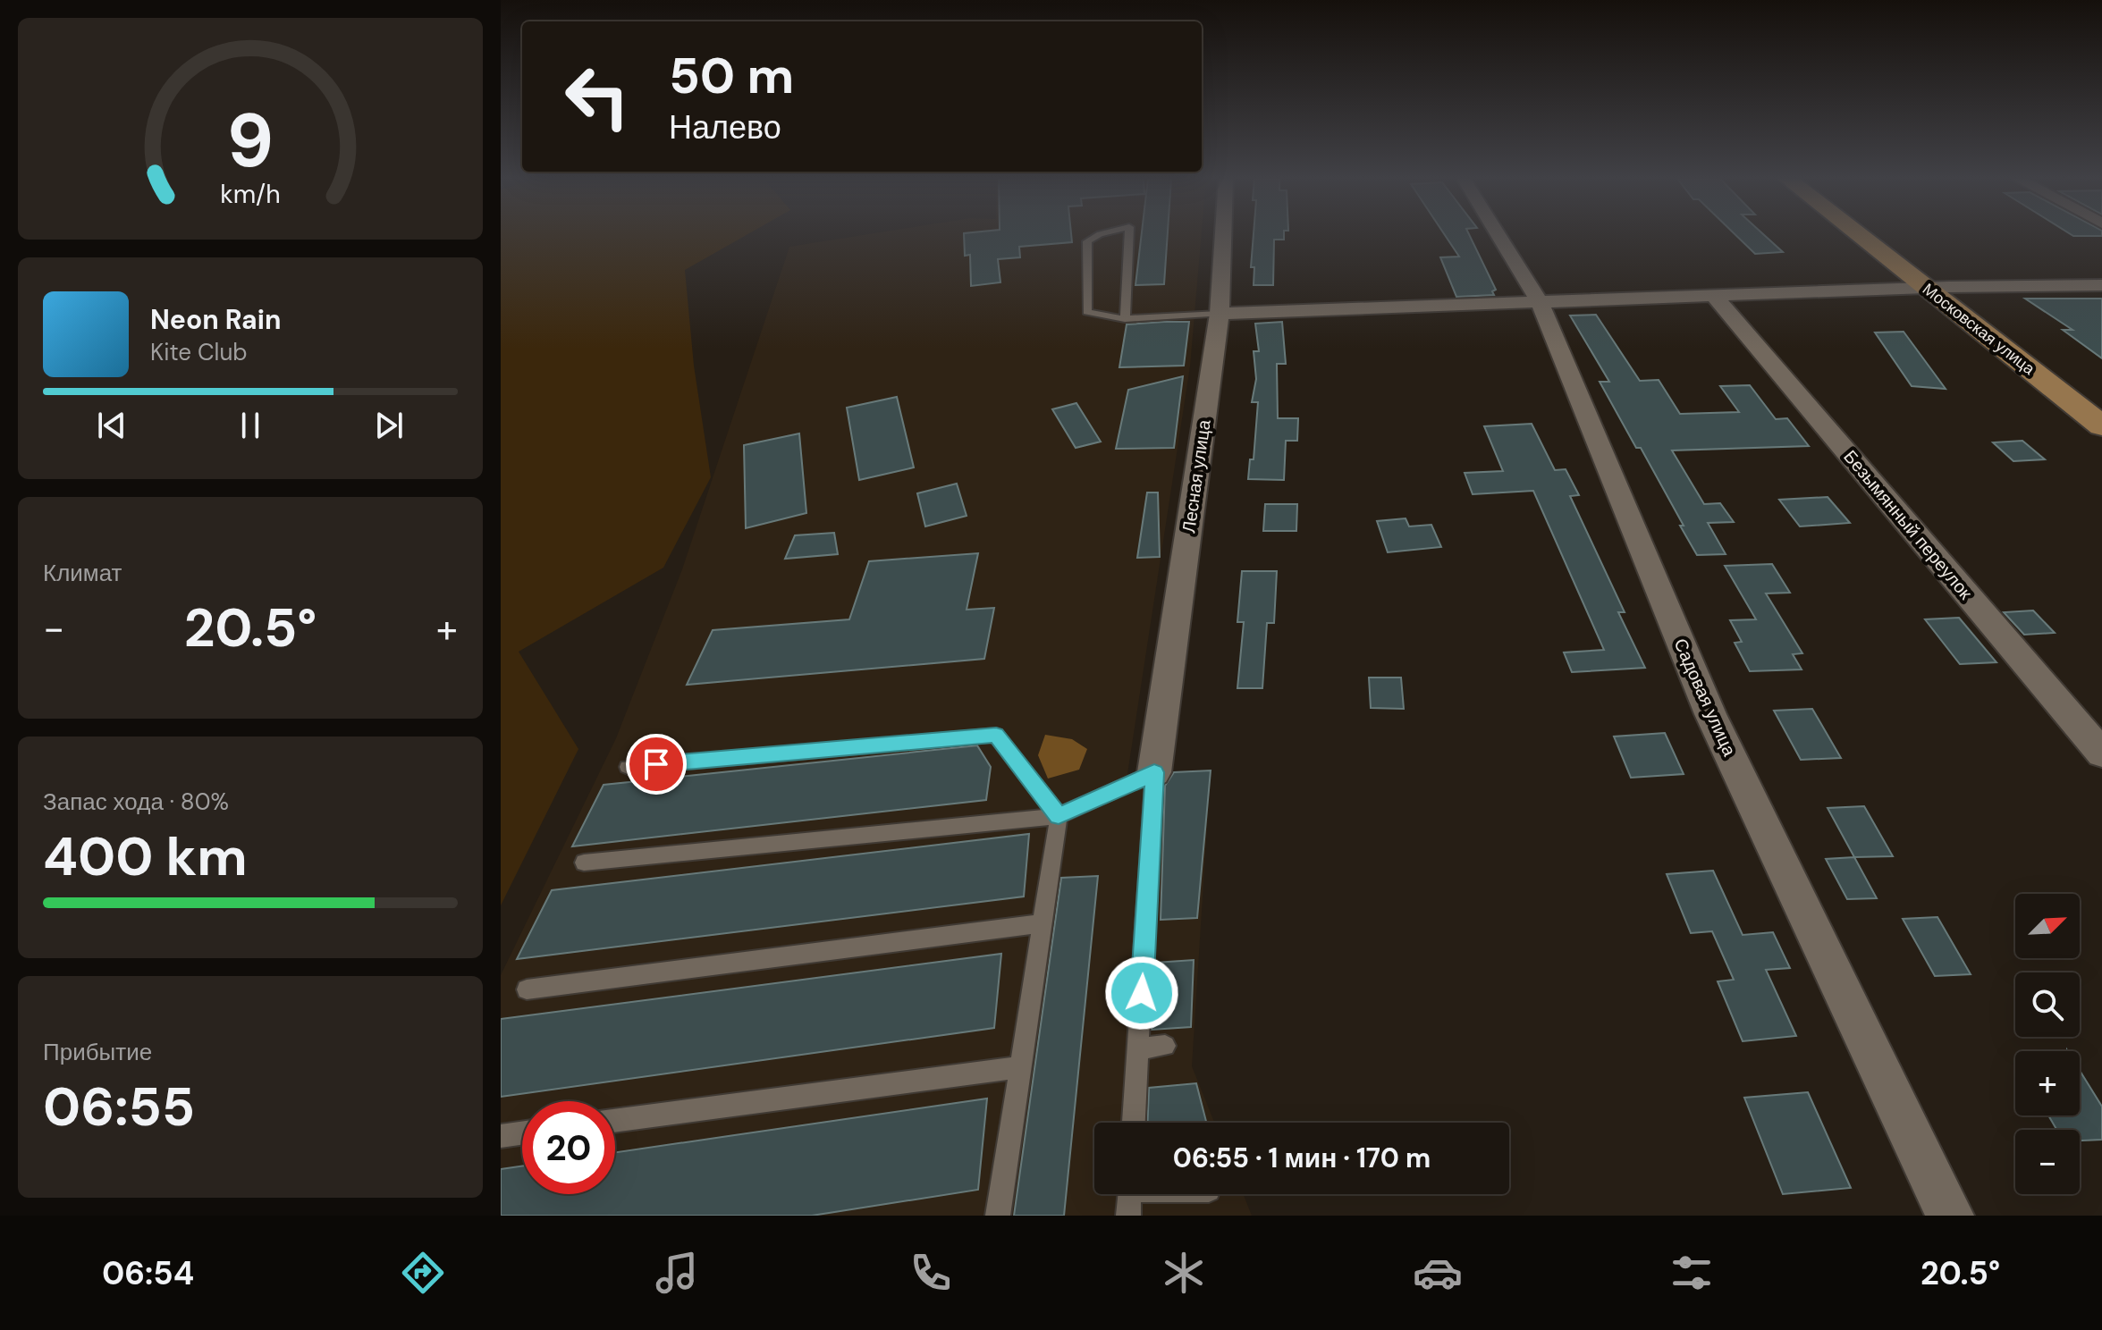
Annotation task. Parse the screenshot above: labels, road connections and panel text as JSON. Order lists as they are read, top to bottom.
{
  "streets": {
    "main road": ["Московская улица"],
    "street": ["Лесная улица", "Безымянный переулок", "Садовая улица"]
  },
  "north": "top right",
  "page": {
    "turn": ["50 m", "Налево"],
    "song": ["Neon Rain", "Kite Club"],
    "tile": [
      "Климат",
      ["Запас хода · 80%", "400 km"],
      ["Прибытие", "06:55"]
    ],
    "heat": ["−", "20.5°", "+"],
    "map_buttons": ["+", "−"],
    "limit": "20",
    "trip": "06:55 · 1 мин · 170 m",
    "tabs": ["06:54", "20.5°"],
    "gauge": ["9", "km/h"]
  }
}
